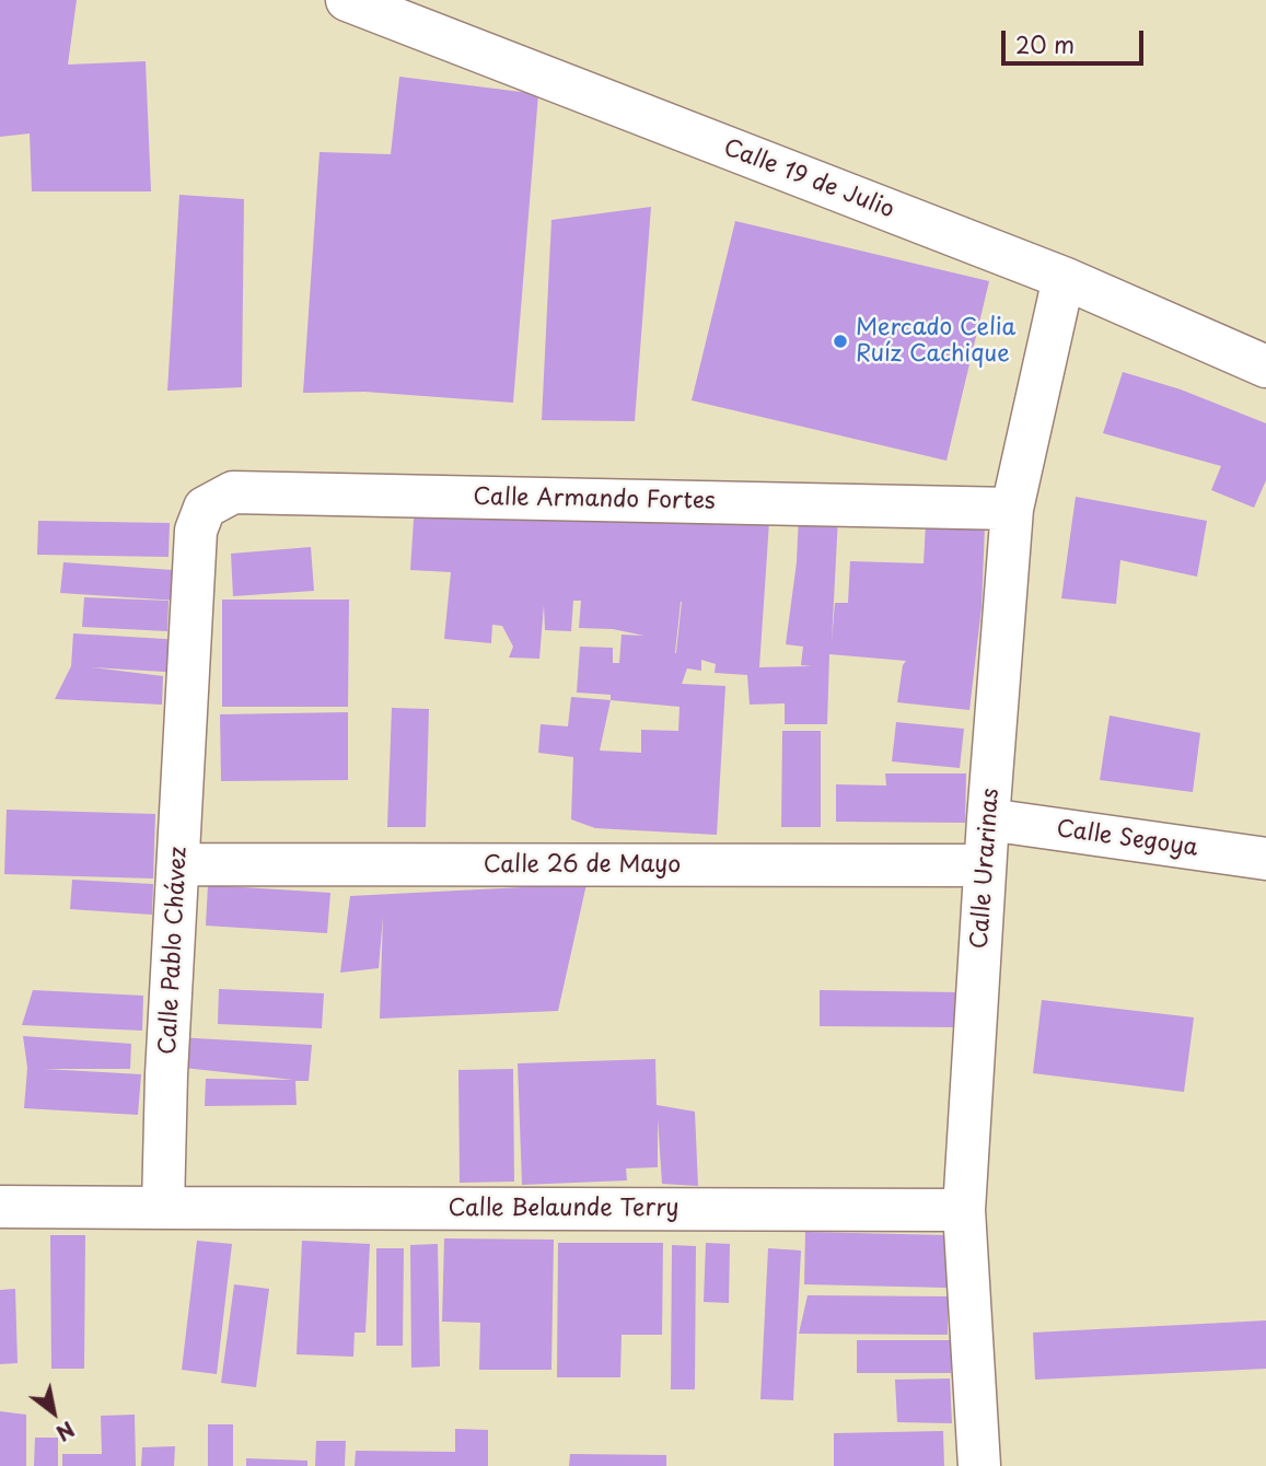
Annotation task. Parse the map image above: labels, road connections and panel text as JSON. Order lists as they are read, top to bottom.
{
  "streets": {
    "street": [
      "Calle 19 de Julio",
      "Calle Armando Fortes",
      "Calle Segoya",
      "Calle 26 de Mayo",
      "Calle Urarinas",
      "Calle Pablo Chávez",
      "Calle Belaunde Terry"
    ]
  },
  "crossings": [
    ["Calle 19 de Julio", "Calle Urarinas"],
    ["Calle Armando Fortes", "Calle Urarinas"],
    ["Calle Armando Fortes", "Calle Pablo Chávez"],
    ["Calle Segoya", "Calle Urarinas"],
    ["Calle 26 de Mayo", "Calle Urarinas"],
    ["Calle 26 de Mayo", "Calle Pablo Chávez"],
    ["Calle Urarinas", "Calle Belaunde Terry"],
    ["Calle Pablo Chávez", "Calle Belaunde Terry"]
  ],
  "places": ["Mercado Celia Ruíz Cachique"],
  "scale_bar": "20 m",
  "north": "bottom right"
}
